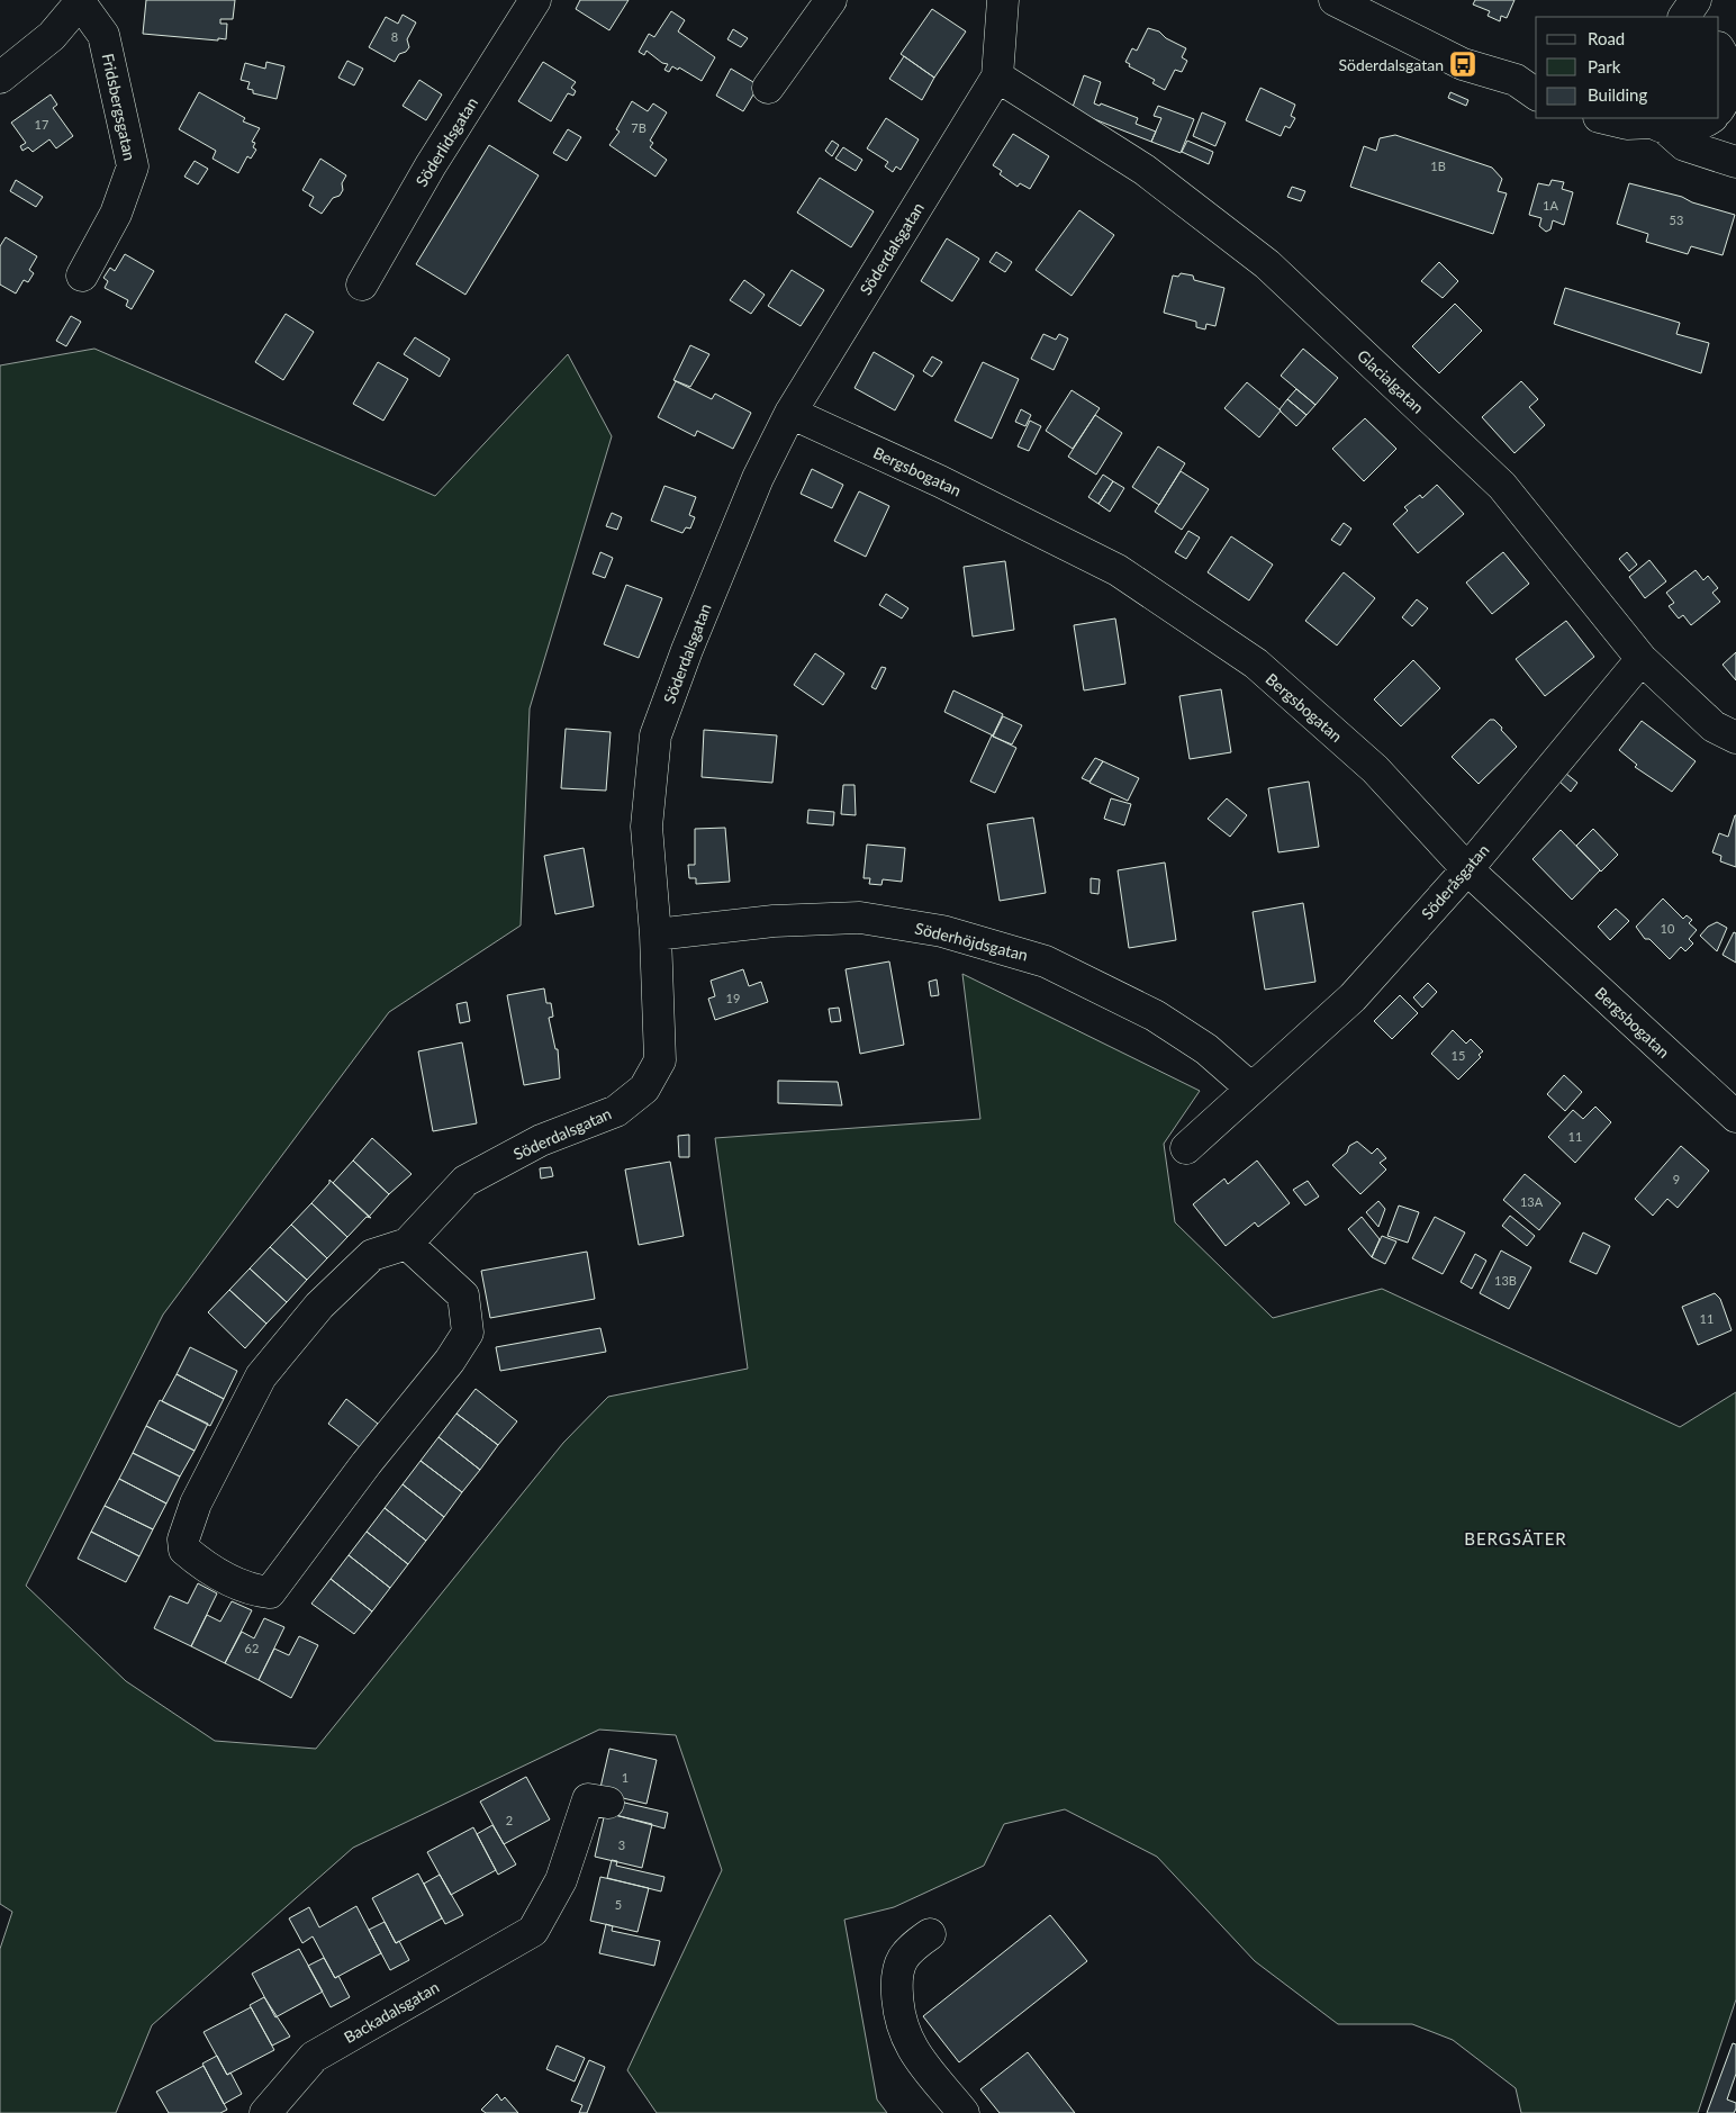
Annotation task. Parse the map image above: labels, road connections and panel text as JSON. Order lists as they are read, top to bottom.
{
  "streets": {
    "street": [
      "Fridsbergsgatan",
      "Söderlidsgatan",
      "Söderdalsgatan",
      "Glacialgatan",
      "Bergsbogatan",
      "Söderåsgatan",
      "Söderhöjdsgatan",
      "Backadalsgatan"
    ]
  },
  "crossings": [
    ["Söderdalsgatan", "Glacialgatan"],
    ["Söderdalsgatan", "Bergsbogatan"],
    ["Söderdalsgatan", "Söderhöjdsgatan"],
    ["Glacialgatan", "Söderåsgatan"],
    ["Bergsbogatan", "Söderåsgatan"],
    ["Söderåsgatan", "Söderhöjdsgatan"]
  ],
  "districts": ["BERGSÄTER"],
  "places": {
    "bus stop": ["Söderdalsgatan"]
  },
  "house_numbers": [
    "8",
    "17",
    "7B",
    "1B",
    "1A",
    "53",
    "10",
    "19",
    "15",
    "11",
    "9",
    "13A",
    "13B",
    "11",
    "62",
    "1",
    "2",
    "3",
    "5"
  ],
  "legend": ["Road", "Park", "Building"]
}
